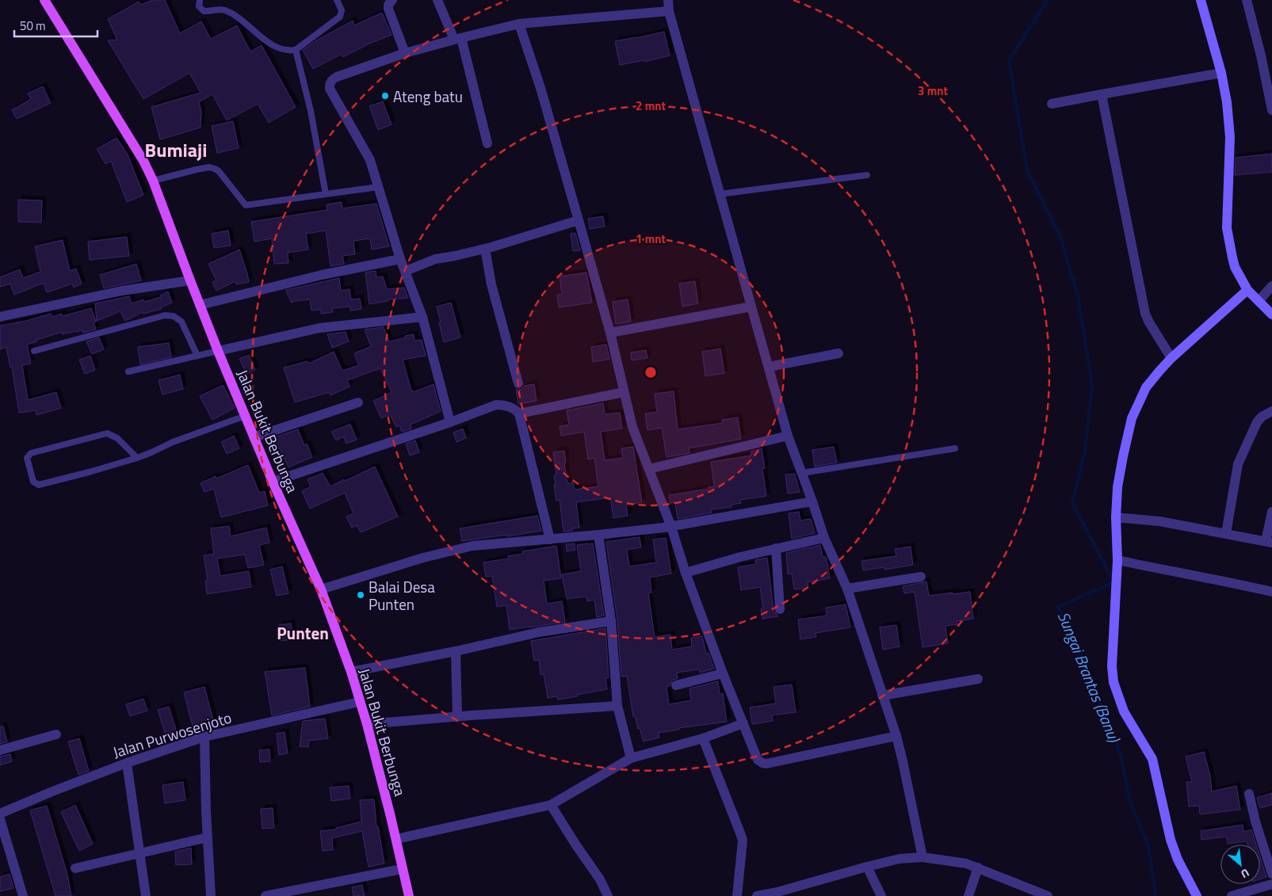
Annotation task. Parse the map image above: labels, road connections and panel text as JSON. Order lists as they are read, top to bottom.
{
  "streets": {
    "main road": ["Jalan Bukit Berbunga"],
    "street": ["Jalan Purwosenjoto"]
  },
  "crossings": [
    ["Jalan Bukit Berbunga", "Jalan Purwosenjoto"]
  ],
  "districts": ["Bumiaji", "Punten"],
  "water": ["Sungai Brantas (Banu)"],
  "places": ["Ateng batu", "Balai Desa Punten"],
  "scale_bar": "50 m",
  "north": "bottom right",
  "rings": ["3 mnt", "2 mnt", "1 mnt"]
}
